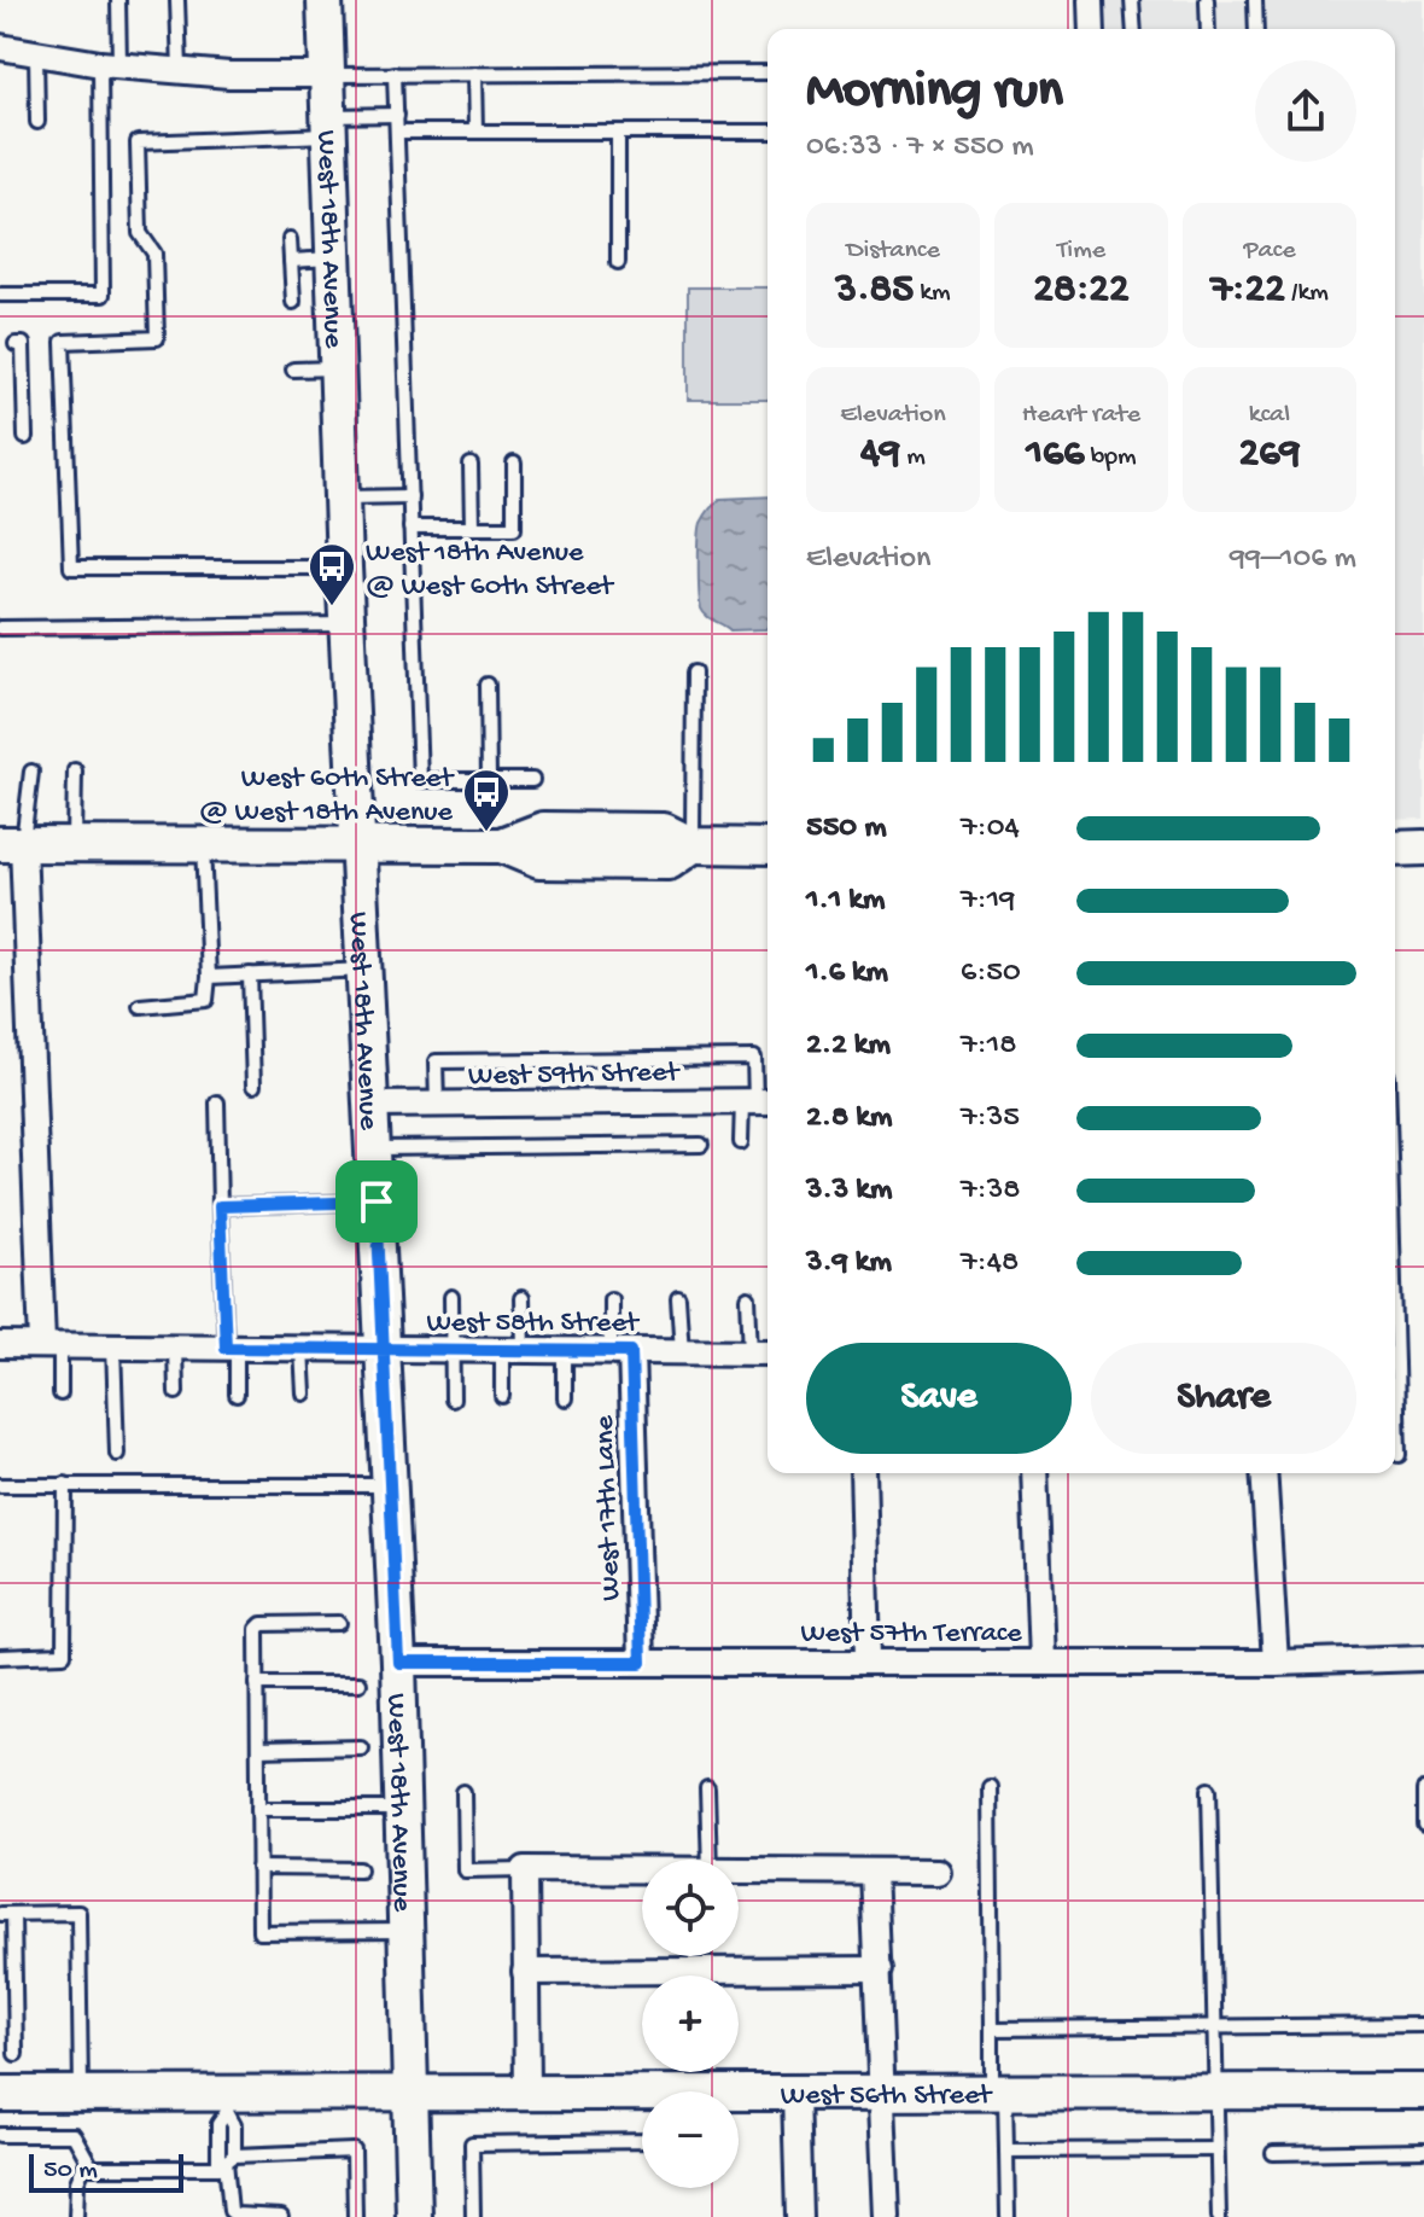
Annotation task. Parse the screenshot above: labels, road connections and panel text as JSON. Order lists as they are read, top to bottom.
{
  "streets": {
    "street": [
      "West 18th Avenue",
      "West 59th Street",
      "West 58th Street",
      "West 17th Lane",
      "West 57th Terrace",
      "West 56th Street"
    ]
  },
  "crossings": [
    ["West 18th Avenue", "West 59th Street"],
    ["West 18th Avenue", "West 58th Street"],
    ["West 18th Avenue", "West 57th Terrace"],
    ["West 18th Avenue", "West 56th Street"],
    ["West 58th Street", "West 17th Lane"],
    ["West 17th Lane", "West 57th Terrace"]
  ],
  "places": {
    "bus stop": ["West 18th Avenue @ West 60th Street", "West 60th Street @ West 18th Avenue"]
  },
  "scale_bar": "50 m",
  "page": {
    "heading": ["Morning run", "06:33 · 7 × 550 m"],
    "stats": [
      ["Distance", "3.85 km"],
      ["Time", "28:22"],
      ["Pace", "7:22 /km"],
      ["Elevation", "49 m"],
      ["Heart rate", "166 bpm"],
      ["kcal", "269"]
    ],
    "chart": ["Elevation", "99–106 m"],
    "list": [
      {
        "name": "550 m",
        "note": "7:04"
      },
      {
        "name": "1.1 km",
        "note": "7:19"
      },
      {
        "name": "1.6 km",
        "note": "6:50"
      },
      {
        "name": "2.2 km",
        "note": "7:18"
      },
      {
        "name": "2.8 km",
        "note": "7:35"
      },
      {
        "name": "3.3 km",
        "note": "7:38"
      },
      {
        "name": "3.9 km",
        "note": "7:48"
      }
    ],
    "buttons": ["Save", "Share"],
    "map_buttons": ["+", "−"],
    "scale": "50 m"
  }
}
